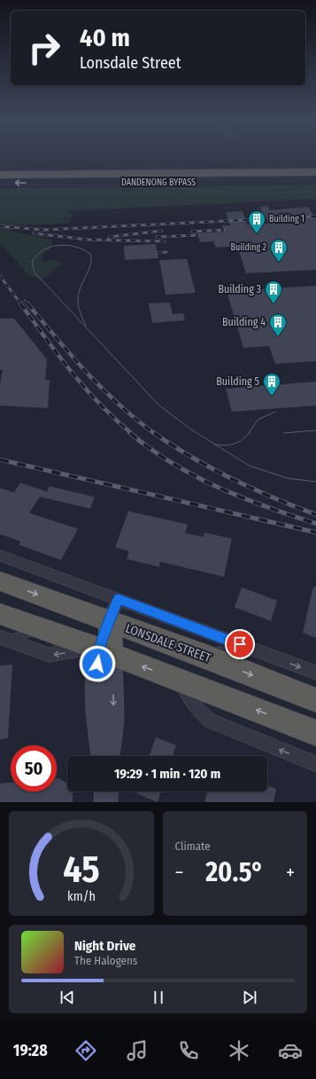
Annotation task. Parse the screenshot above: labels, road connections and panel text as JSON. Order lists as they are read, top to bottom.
{
  "streets": {
    "highway": ["DANDENONG BYPASS", "LONSDALE STREET"]
  },
  "places": {
    "building": [
      "Building 1",
      "Building 2",
      "Building 3",
      "Building 4",
      "Building 5"
    ]
  },
  "page": {
    "turn": ["40 m", "Lonsdale Street"],
    "limit": "50",
    "trip": "19:29 · 1 min · 120 m",
    "tile": "Climate",
    "heat": ["−", "20.5°", "+"],
    "song": ["Night Drive", "The Halogens"],
    "tabs": "19:28",
    "gauge": ["45", "km/h"]
  }
}
